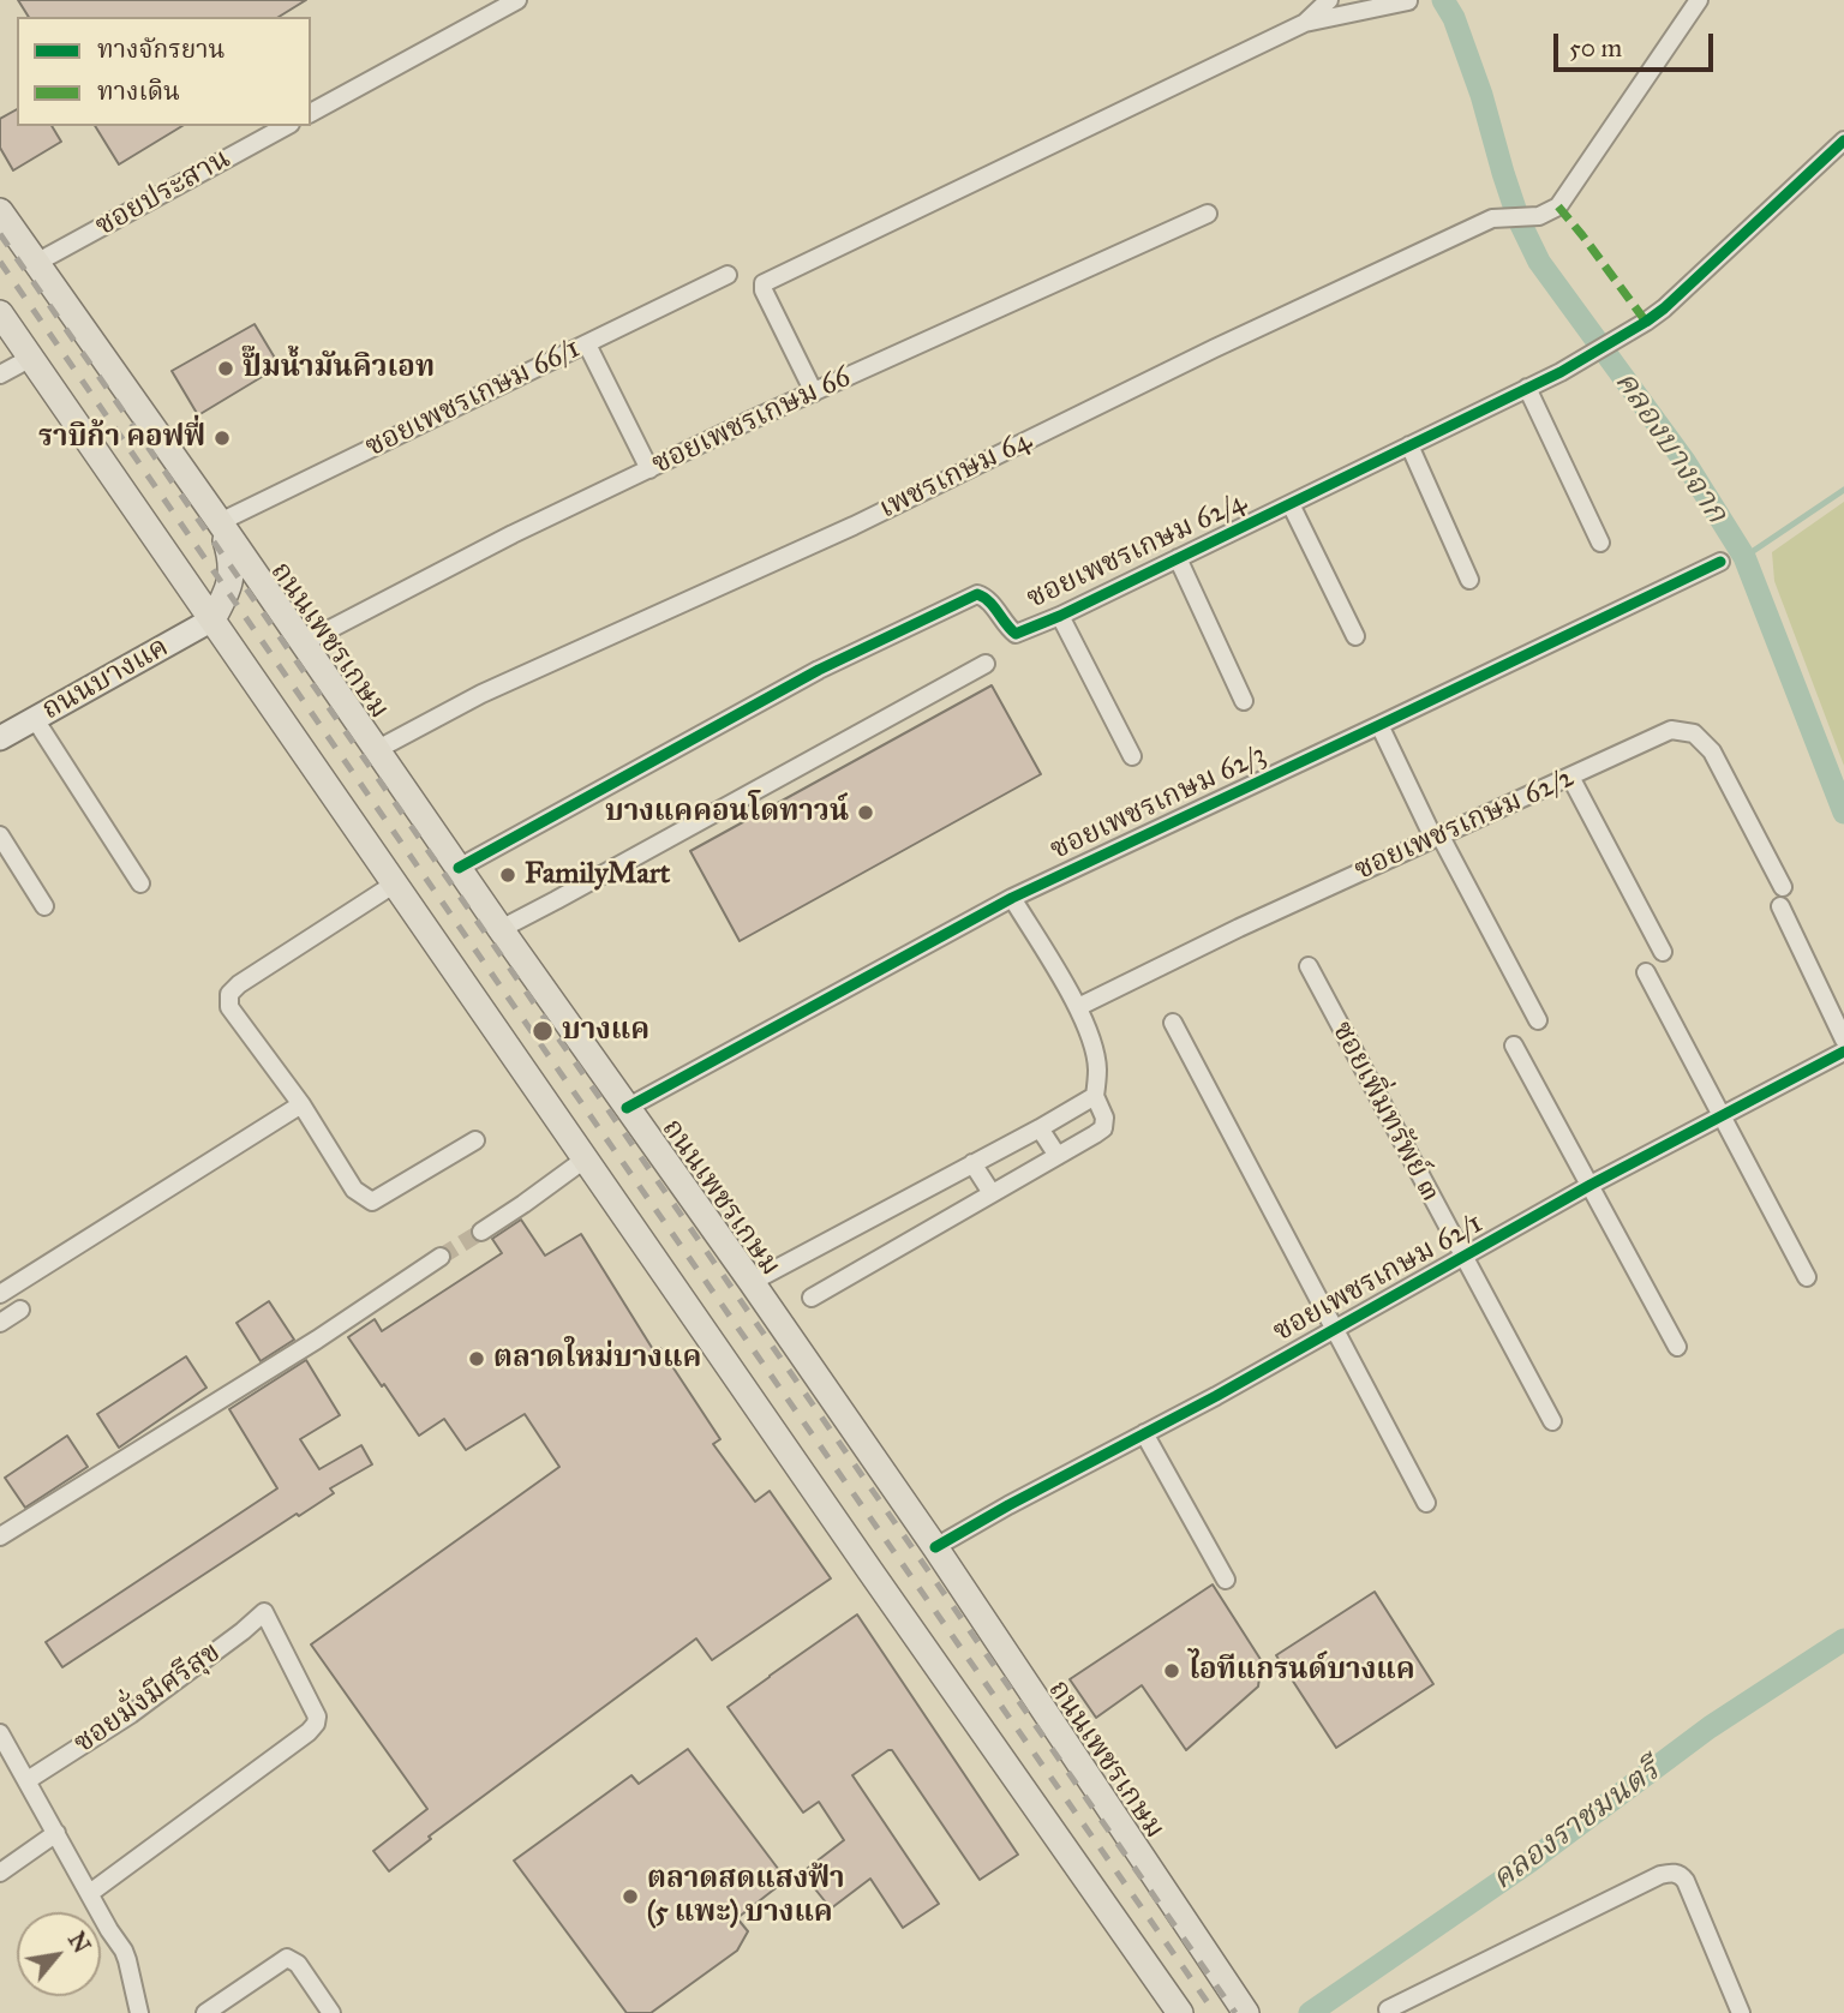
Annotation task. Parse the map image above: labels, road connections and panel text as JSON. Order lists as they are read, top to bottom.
{
  "streets": {
    "main road": ["ถนนเพชรเกษม", "ถนนบางแค"],
    "street": [
      "ซอยประสาน",
      "ซอยเพชรเกษม 66/1",
      "ซอยเพชรเกษม 66",
      "เพชรเกษม 64",
      "ซอยเพชรเกษม 62/4",
      "ซอยเพชรเกษม 62/3",
      "ซอยเพชรเกษม 62/2",
      "ซอยเพิ่มทรัพย์ ๓",
      "ซอยเพชรเกษม 62/1",
      "ซอยมั่งมีศรีสุข"
    ]
  },
  "crossings": [
    ["ซอยประสาน", "ถนนเพชรเกษม"],
    ["ซอยเพชรเกษม 66/1", "ถนนเพชรเกษม"],
    ["ซอยเพชรเกษม 66", "ถนนเพชรเกษม"],
    ["เพชรเกษม 64", "ถนนเพชรเกษม"],
    ["ซอยเพชรเกษม 62/4", "ถนนเพชรเกษม"],
    ["ถนนเพชรเกษม", "ซอยเพชรเกษม 62/3"],
    ["ถนนเพชรเกษม", "ซอยเพชรเกษม 62/1"],
    ["ซอยเพิ่มทรัพย์ ๓", "ซอยเพชรเกษม 62/1"]
  ],
  "water": ["คลองบางจาก", "คลองราชมนตรี"],
  "places": [
    "ปั๊มน้ำมันคิวเอท",
    "ราบิก้า คอฟฟี่",
    "บางแคคอนโดทาวน์",
    "FamilyMart",
    "บางแค",
    "ตลาดใหม่บางแค",
    "ไอทีแกรนด์บางแค",
    "ตลาดสดแสงฟ้า (5 แพะ) บางแค"
  ],
  "legend": ["ทางจักรยาน", "ทางเดิน"],
  "scale_bar": "50 m",
  "north": "top right"
}
